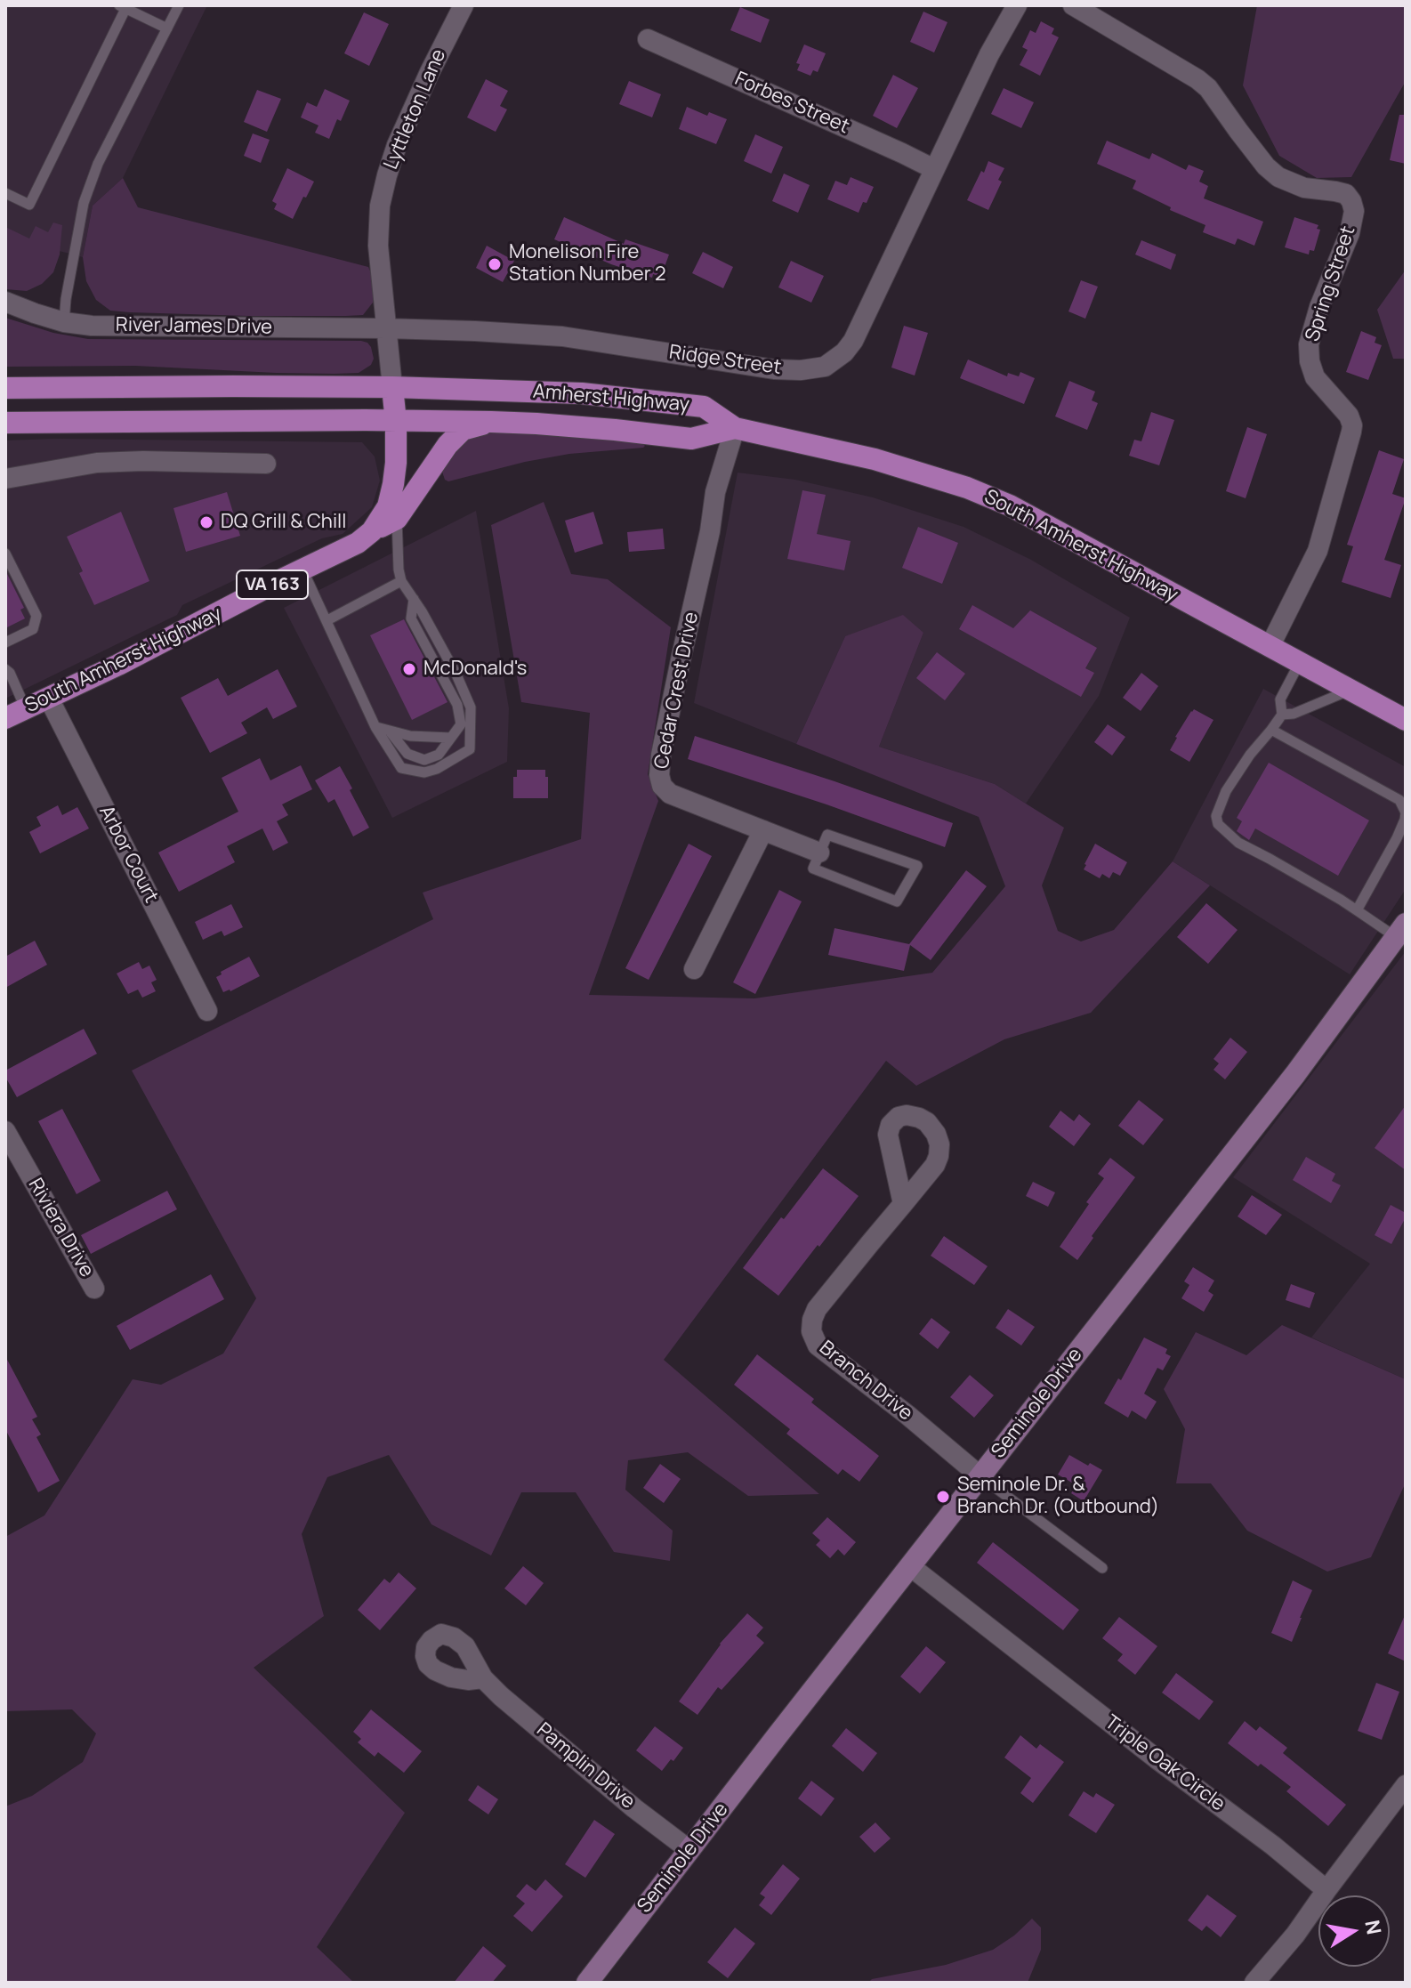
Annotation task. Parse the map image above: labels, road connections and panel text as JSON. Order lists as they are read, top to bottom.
{
  "streets": {
    "main road": ["Amherst Highway", "South Amherst Highway", "VA 163"],
    "street": [
      "Forbes Street",
      "Lyttleton Lane",
      "Spring Street",
      "River James Drive",
      "Ridge Street",
      "Cedar Crest Drive",
      "Arbor Court",
      "Riviera Drive",
      "Branch Drive",
      "Seminole Drive",
      "Triple Oak Circle",
      "Pamplin Drive"
    ]
  },
  "crossings": [
    ["Forbes Street", "Ridge Street"],
    ["Lyttleton Lane", "River James Drive"],
    ["Lyttleton Lane", "Ridge Street"],
    ["Lyttleton Lane", "Amherst Highway"],
    ["Spring Street", "South Amherst Highway"],
    ["River James Drive", "Ridge Street"],
    ["Amherst Highway", "South Amherst Highway"],
    ["Amherst Highway", "Cedar Crest Drive"],
    ["South Amherst Highway", "Cedar Crest Drive"],
    ["South Amherst Highway", "Arbor Court"],
    ["Branch Drive", "Seminole Drive"],
    ["Seminole Drive", "Triple Oak Circle"],
    ["Seminole Drive", "Pamplin Drive"]
  ],
  "places": [
    "Monelison Fire Station Number 2",
    "DQ Grill & Chill",
    "McDonald's",
    "Seminole Dr. & Branch Dr. (Outbound)"
  ],
  "north": "right"
}
